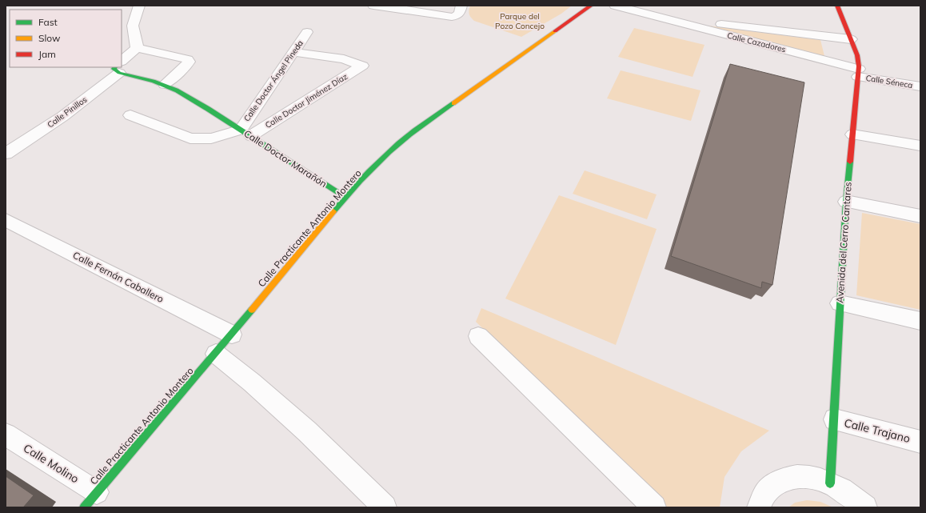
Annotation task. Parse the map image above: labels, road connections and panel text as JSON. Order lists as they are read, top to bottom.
{
  "streets": {
    "street": [
      "Calle Cazadores",
      "Calle Doctor Ángel Pineda",
      "Calle Séneca",
      "Calle Doctor Jiménez Díaz",
      "Calle Pinillos",
      "Calle Doctor Marañón",
      "Calle Practicante Antonio Montero",
      "Avenida del Cerro Cantares",
      "Calle Fernán Caballero",
      "Calle Trajano",
      "Calle Molino"
    ]
  },
  "crossings": [
    ["Calle Cazadores", "Calle Séneca"],
    ["Calle Cazadores", "Avenida del Cerro Cantares"],
    ["Calle Doctor Ángel Pineda", "Calle Doctor Jiménez Díaz"],
    ["Calle Doctor Ángel Pineda", "Calle Doctor Marañón"],
    ["Calle Séneca", "Avenida del Cerro Cantares"],
    ["Calle Doctor Jiménez Díaz", "Calle Doctor Marañón"],
    ["Calle Pinillos", "Calle Doctor Marañón"],
    ["Calle Doctor Marañón", "Calle Practicante Antonio Montero"],
    ["Calle Practicante Antonio Montero", "Calle Fernán Caballero"],
    ["Calle Practicante Antonio Montero", "Calle Molino"],
    ["Avenida del Cerro Cantares", "Calle Trajano"]
  ],
  "parks": ["Parque del Pozo Concejo"],
  "legend": ["Fast", "Slow", "Jam"]
}
